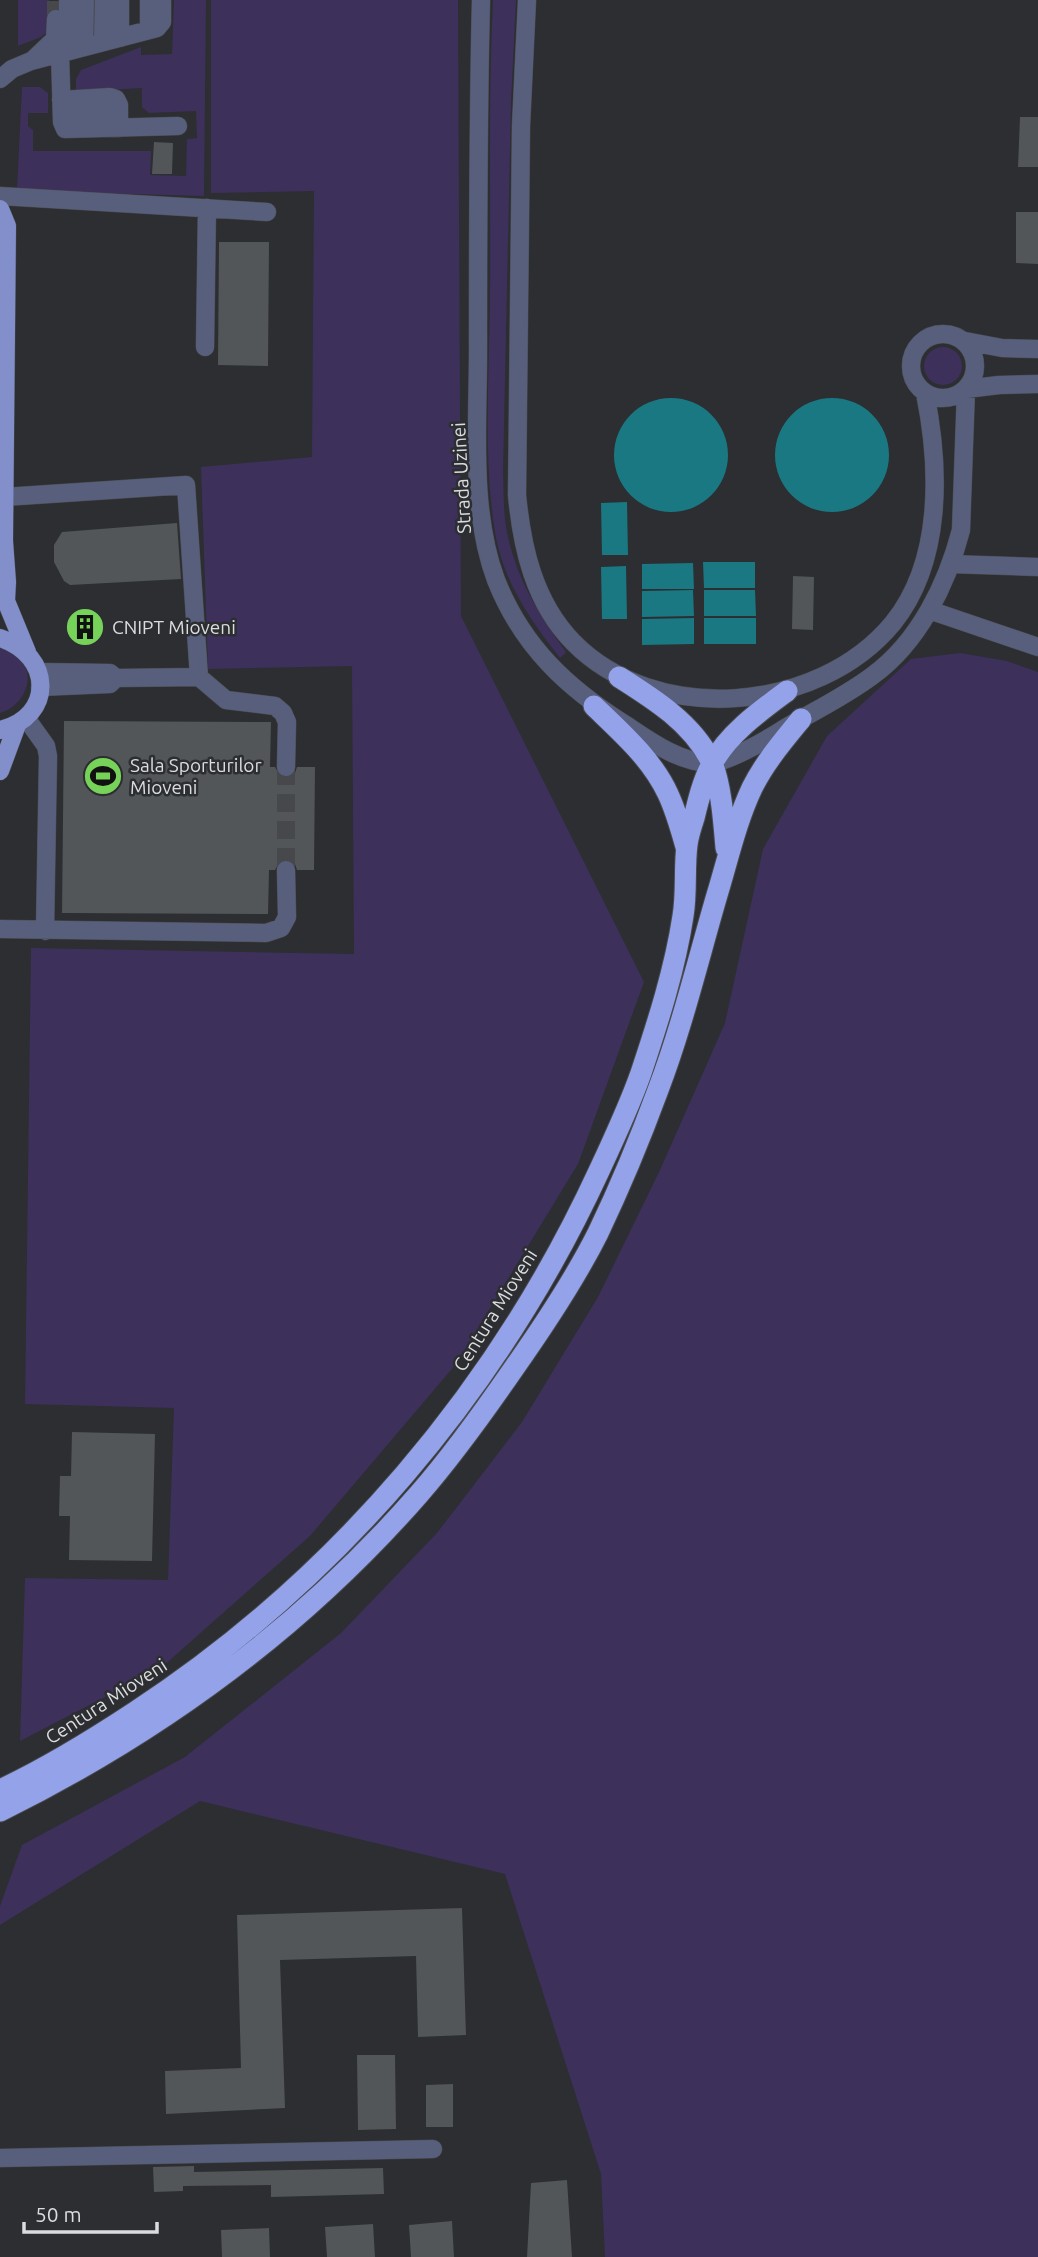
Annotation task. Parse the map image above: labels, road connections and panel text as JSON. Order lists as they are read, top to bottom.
{
  "streets": {
    "highway": ["Centura Mioveni"],
    "street": ["Strada Uzinei"]
  },
  "crossings": [
    ["Strada Uzinei", "Centura Mioveni"]
  ],
  "places": {
    "building": ["CNIPT Mioveni"],
    "sports": ["Sala Sporturilor Mioveni"]
  },
  "scale_bar": "50 m"
}
